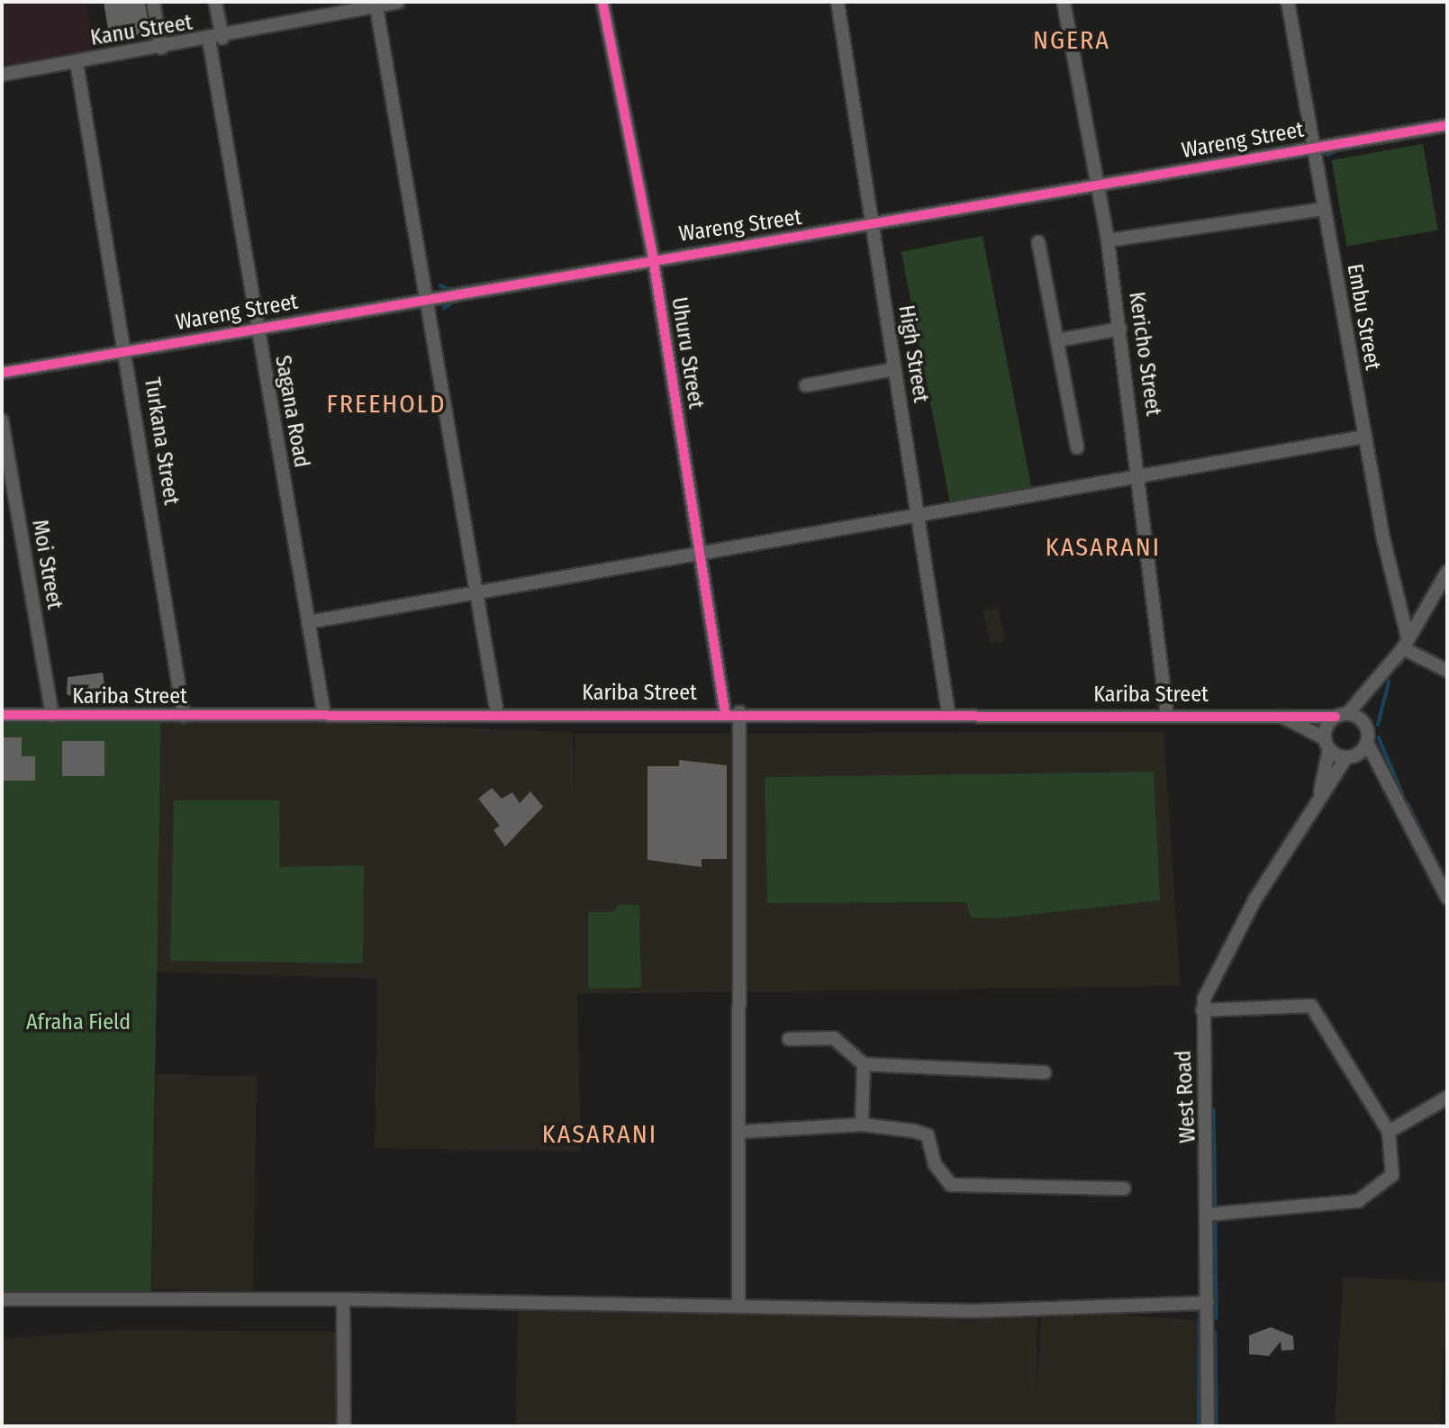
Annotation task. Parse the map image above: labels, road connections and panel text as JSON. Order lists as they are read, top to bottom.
{
  "streets": {
    "street": [
      "Kanu Street",
      "Wareng Street",
      "Embu Street",
      "Uhuru Street",
      "High Street",
      "Kericho Street",
      "Sagana Road",
      "Turkana Street",
      "Moi Street",
      "Kariba Street",
      "West Road"
    ]
  },
  "crossings": [
    ["Kanu Street", "Sagana Road"],
    ["Kanu Street", "Turkana Street"],
    ["Wareng Street", "Embu Street"],
    ["Wareng Street", "Uhuru Street"],
    ["Wareng Street", "High Street"],
    ["Wareng Street", "Kericho Street"],
    ["Wareng Street", "Sagana Road"],
    ["Wareng Street", "Turkana Street"],
    ["Uhuru Street", "Kariba Street"],
    ["High Street", "Kariba Street"],
    ["Kericho Street", "Kariba Street"],
    ["Sagana Road", "Kariba Street"],
    ["Turkana Street", "Kariba Street"],
    ["Moi Street", "Kariba Street"],
    ["Kariba Street", "West Road"]
  ],
  "districts": [
    "NGERA",
    "FREEHOLD",
    "KASARANI",
    "KASARANI"
  ],
  "parks": ["Afraha Field"]
}
